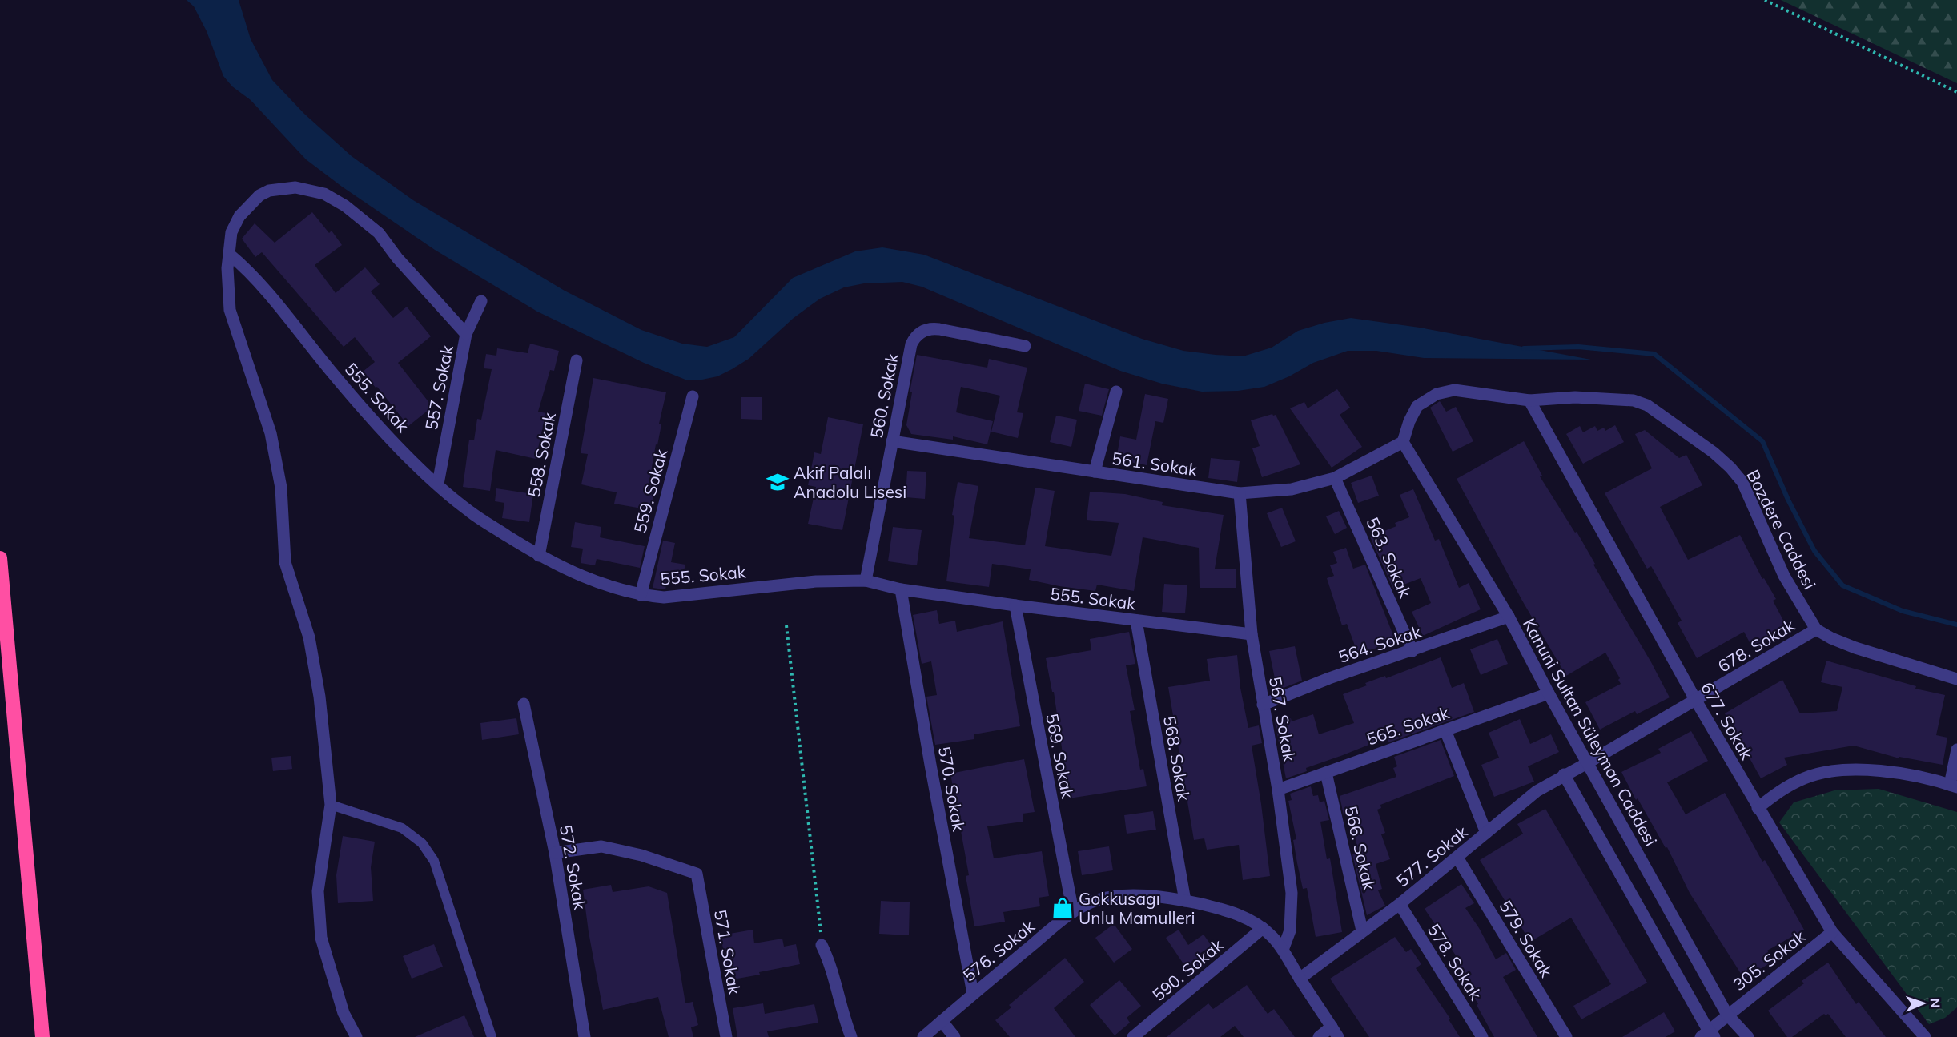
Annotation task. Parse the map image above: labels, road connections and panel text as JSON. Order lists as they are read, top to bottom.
{
  "streets": {
    "street": [
      "557. Sokak",
      "560. Sokak",
      "555. Sokak",
      "558. Sokak",
      "561. Sokak",
      "559. Sokak",
      "Bozdere Caddesi",
      "563. Sokak",
      "564. Sokak",
      "678. Sokak",
      "567. Sokak",
      "677. Sokak",
      "565. Sokak",
      "Kanuni Sultan Süleyman Caddesi",
      "569. Sokak",
      "568. Sokak",
      "570. Sokak",
      "566. Sokak",
      "577. Sokak",
      "572. Sokak",
      "579. Sokak",
      "576. Sokak",
      "571. Sokak",
      "305. Sokak",
      "578. Sokak",
      "590. Sokak"
    ]
  },
  "crossings": [
    ["557. Sokak", "555. Sokak"],
    ["560. Sokak", "555. Sokak"],
    ["560. Sokak", "561. Sokak"],
    ["555. Sokak", "558. Sokak"],
    ["555. Sokak", "559. Sokak"],
    ["555. Sokak", "567. Sokak"],
    ["555. Sokak", "569. Sokak"],
    ["555. Sokak", "568. Sokak"],
    ["555. Sokak", "570. Sokak"],
    ["561. Sokak", "Bozdere Caddesi"],
    ["561. Sokak", "563. Sokak"],
    ["561. Sokak", "567. Sokak"],
    ["561. Sokak", "Kanuni Sultan Süleyman Caddesi"],
    ["Bozdere Caddesi", "678. Sokak"],
    ["Bozdere Caddesi", "677. Sokak"],
    ["Bozdere Caddesi", "Kanuni Sultan Süleyman Caddesi"],
    ["563. Sokak", "564. Sokak"],
    ["564. Sokak", "567. Sokak"],
    ["564. Sokak", "Kanuni Sultan Süleyman Caddesi"],
    ["678. Sokak", "677. Sokak"],
    ["678. Sokak", "Kanuni Sultan Süleyman Caddesi"],
    ["678. Sokak", "577. Sokak"],
    ["567. Sokak", "565. Sokak"],
    ["567. Sokak", "576. Sokak"],
    ["677. Sokak", "305. Sokak"],
    ["565. Sokak", "Kanuni Sultan Süleyman Caddesi"],
    ["565. Sokak", "566. Sokak"],
    ["Kanuni Sultan Süleyman Caddesi", "577. Sokak"],
    ["Kanuni Sultan Süleyman Caddesi", "305. Sokak"],
    ["569. Sokak", "576. Sokak"],
    ["568. Sokak", "576. Sokak"],
    ["570. Sokak", "576. Sokak"],
    ["566. Sokak", "577. Sokak"],
    ["577. Sokak", "579. Sokak"],
    ["577. Sokak", "576. Sokak"],
    ["577. Sokak", "578. Sokak"],
    ["572. Sokak", "571. Sokak"],
    ["576. Sokak", "590. Sokak"]
  ],
  "places": {
    "school or university": ["Akif Palalı Anadolu Lisesi"],
    "shop": ["Gokkusagı Unlu Mamulleri"]
  },
  "north": "right"
}
